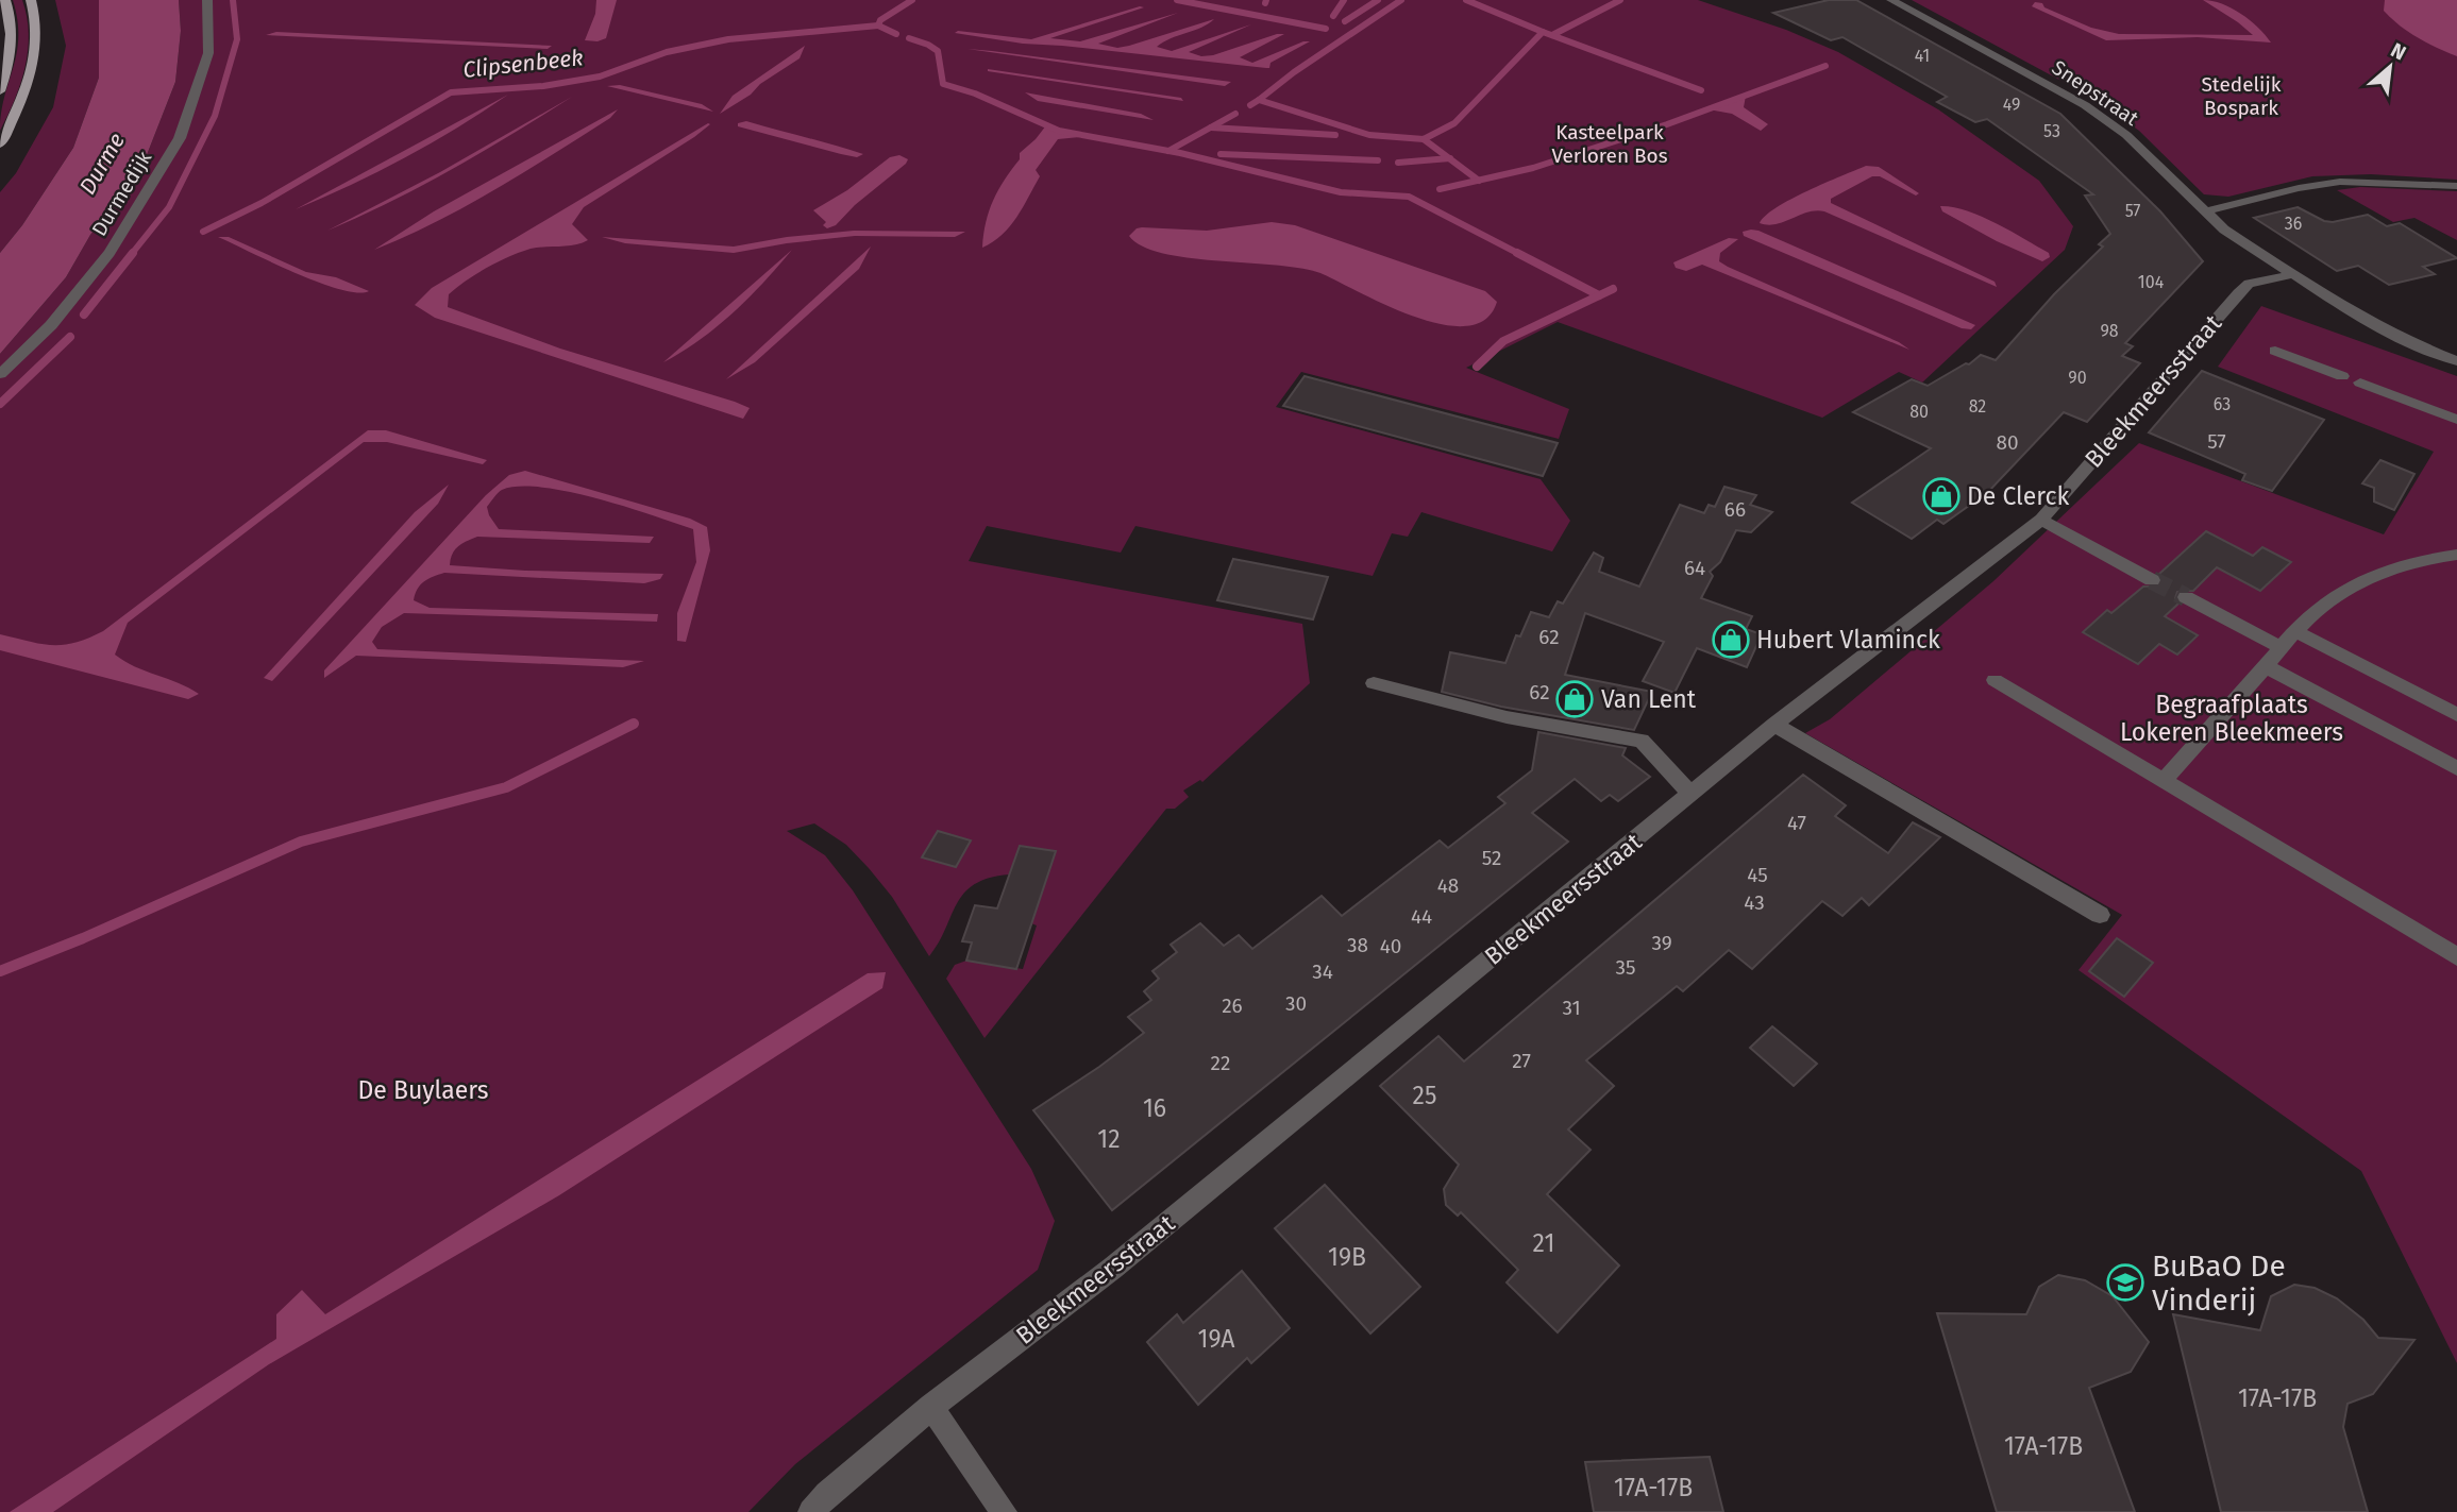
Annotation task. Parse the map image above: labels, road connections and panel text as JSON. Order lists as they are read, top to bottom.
{
  "streets": {
    "street": ["Snepstraat", "Durmedijk", "Bleekmeersstraat"]
  },
  "crossings": [
    ["Snepstraat", "Bleekmeersstraat"]
  ],
  "water": ["Clipsenbeek", "Durme"],
  "parks": [
    "Stedelijk Bospark",
    "Kasteelpark Verloren Bos",
    "Begraafplaats Lokeren Bleekmeers",
    "De Buylaers"
  ],
  "places": {
    "shop": ["De Clerck", "Hubert Vlaminck", "Van Lent"],
    "school or university": ["BuBaO De Vinderij"]
  },
  "house_numbers": [
    "41",
    "49",
    "53",
    "57",
    "36",
    "104",
    "98",
    "90",
    "63",
    "82",
    "80",
    "57",
    "80",
    "66",
    "64",
    "62",
    "62",
    "47",
    "52",
    "45",
    "48",
    "43",
    "44",
    "39",
    "38",
    "40",
    "35",
    "34",
    "30",
    "26",
    "31",
    "27",
    "22",
    "25",
    "16",
    "12",
    "21",
    "19B",
    "19A",
    "17A-17B",
    "17A-17B",
    "17A-17B"
  ],
  "north": "top right"
}
